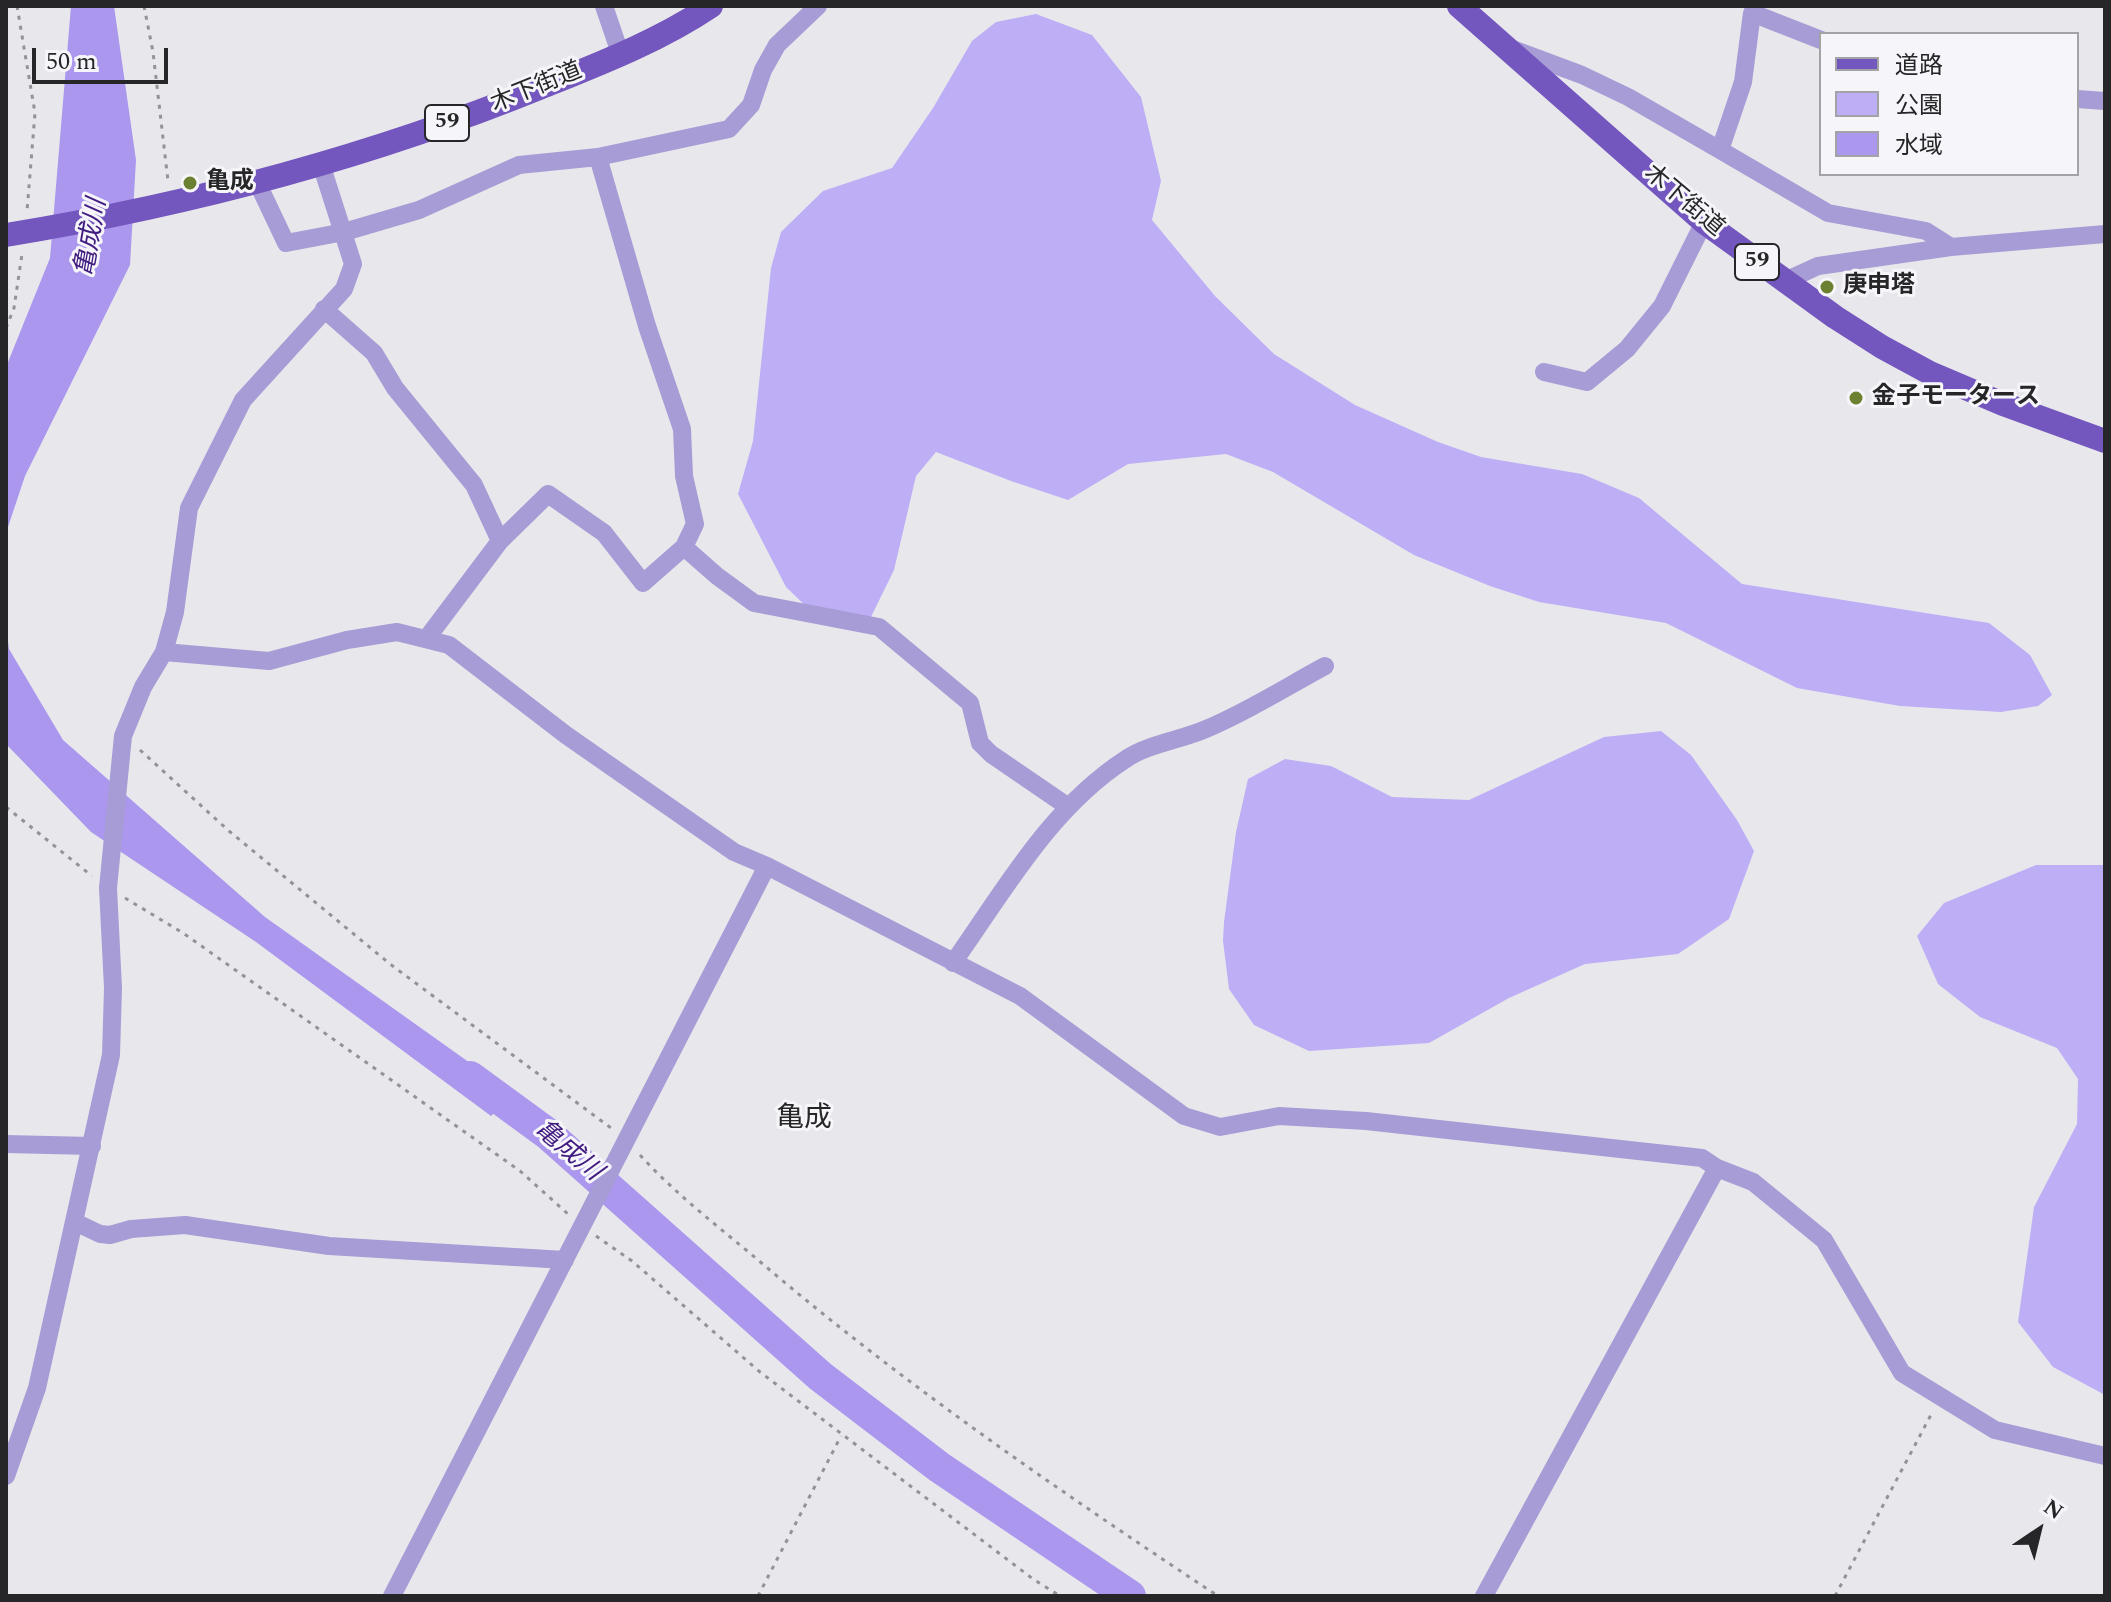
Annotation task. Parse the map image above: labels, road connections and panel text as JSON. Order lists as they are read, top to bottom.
{
  "streets": {
    "main road": ["木下街道", "59"]
  },
  "crossings": [
    ["木下街道", "59"]
  ],
  "districts": ["亀成"],
  "water": ["亀成川"],
  "places": ["亀成", "庚申塔", "金子モータース"],
  "legend": ["道路", "公園", "水域"],
  "scale_bar": "50 m",
  "north": "top right"
}
